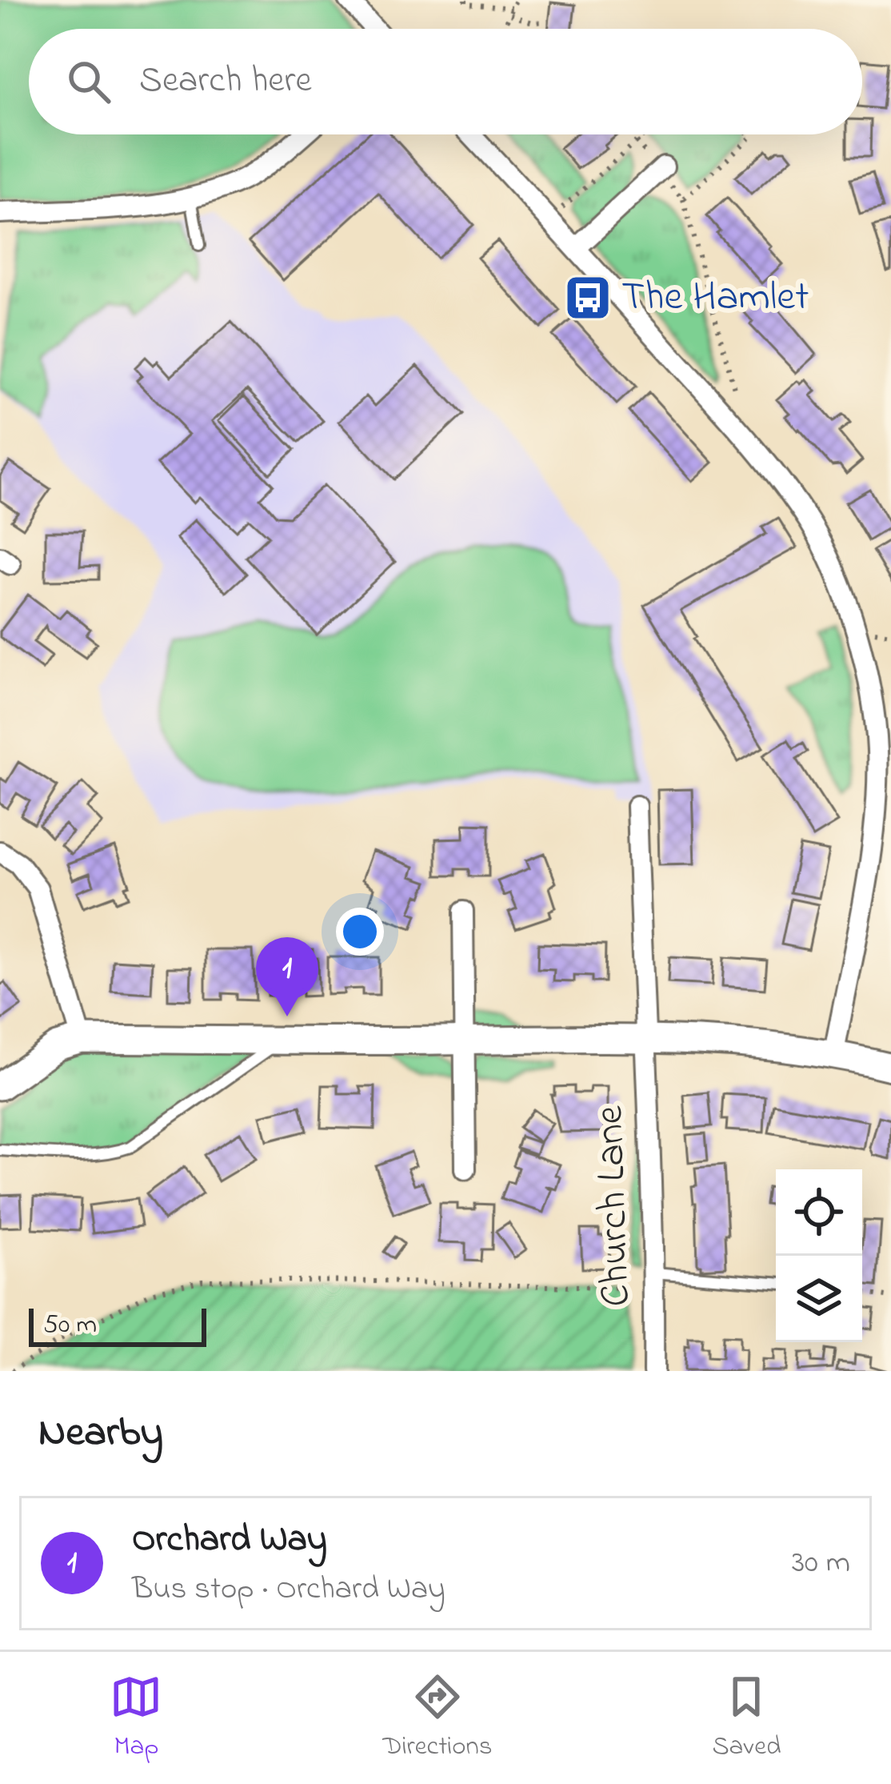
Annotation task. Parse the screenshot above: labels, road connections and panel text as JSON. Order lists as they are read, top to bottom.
{
  "streets": {
    "street": ["Church Lane"]
  },
  "places": {
    "bus stop": ["The Hamlet"]
  },
  "scale_bar": "50 m",
  "page": {
    "search": "Search here",
    "pins": "1",
    "scale": "50 m",
    "heading": "Nearby",
    "list": [
      {
        "mark": "1",
        "name": "Orchard Way",
        "note": "Bus stop · Orchard Way",
        "value": "30 m"
      }
    ],
    "nav": ["Map", "Directions", "Saved"]
  }
}
